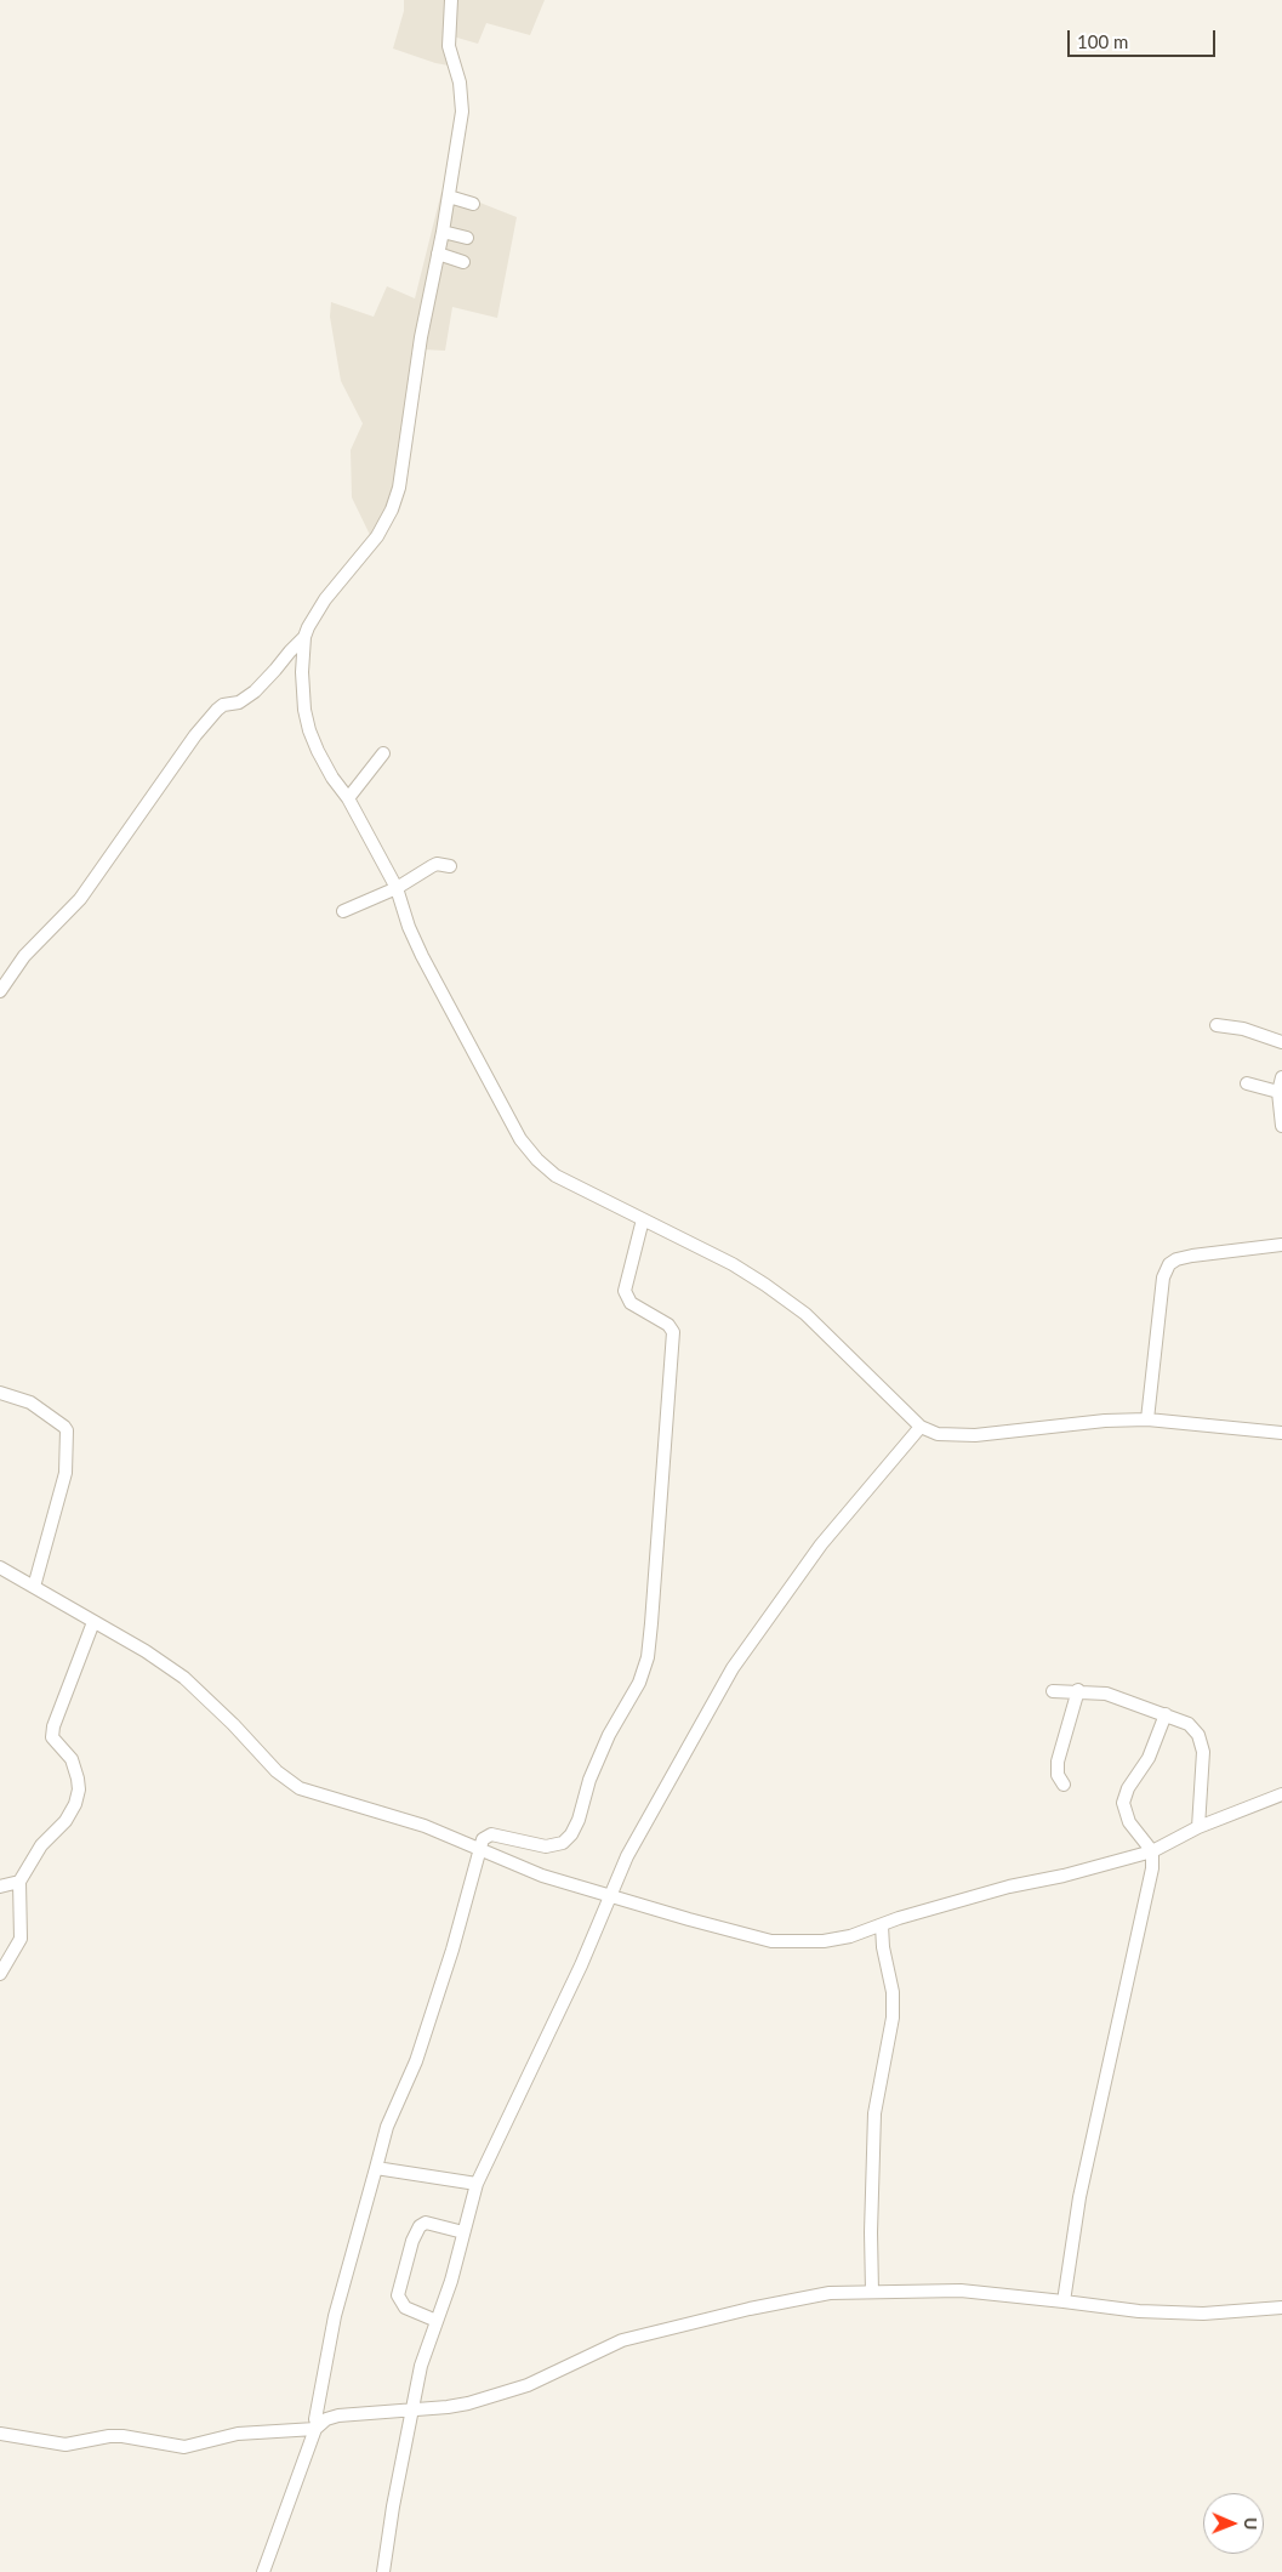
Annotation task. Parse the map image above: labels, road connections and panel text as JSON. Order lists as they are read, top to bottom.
{
  "scale_bar": "100 m",
  "north": "right"
}
